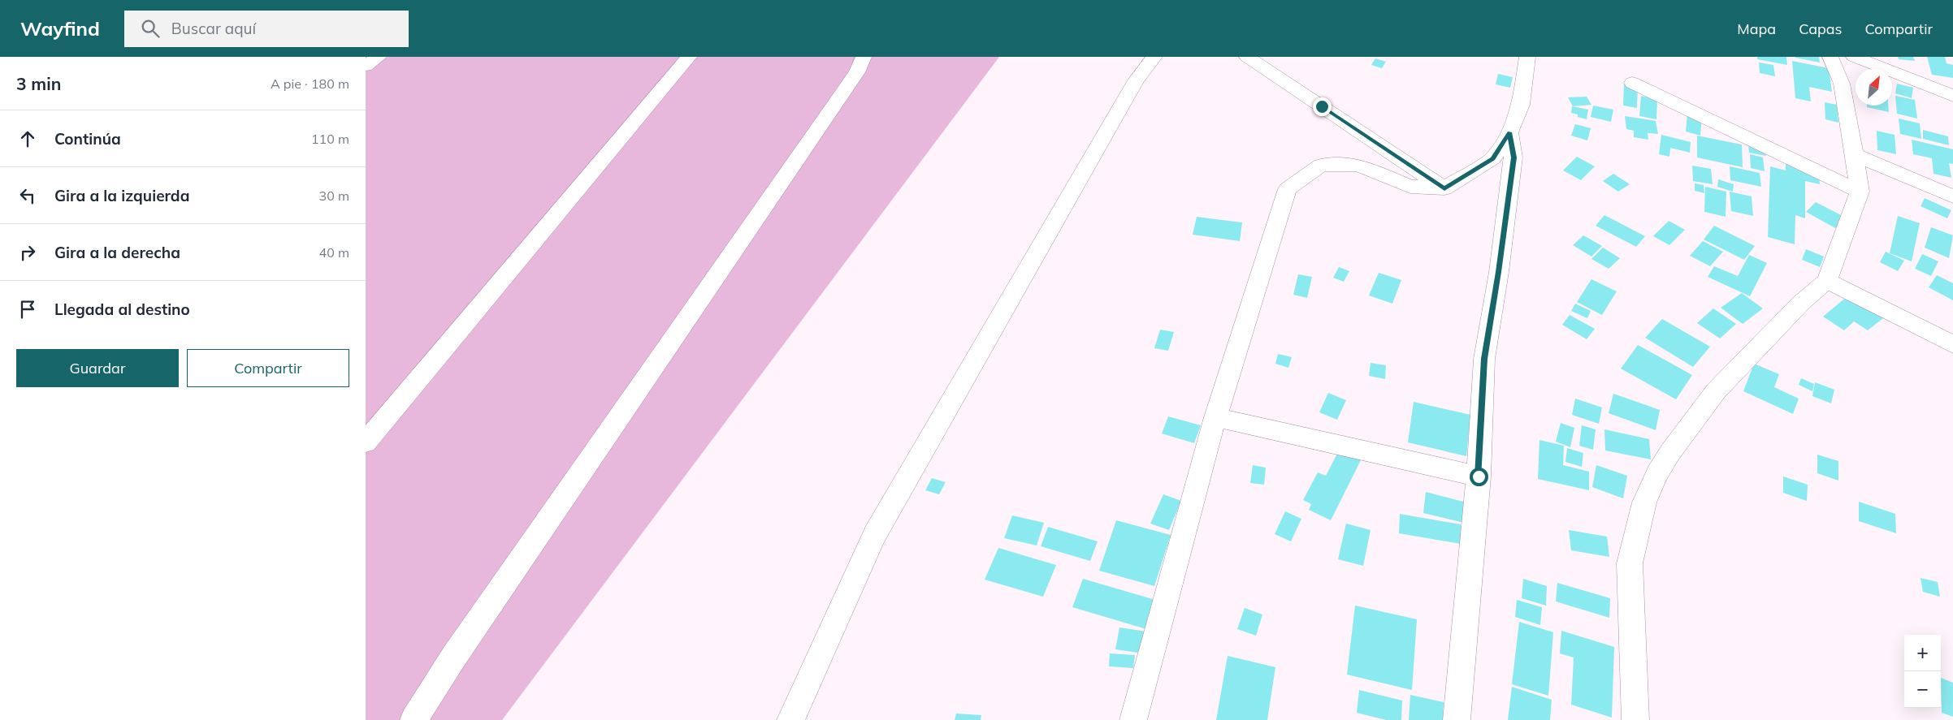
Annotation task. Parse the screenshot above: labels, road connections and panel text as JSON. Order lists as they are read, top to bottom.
{
  "north": "top right",
  "page": {
    "header": "Wayfind",
    "search": "Buscar aquí",
    "nav": ["Mapa", "Capas", "Compartir"],
    "heading": ["3 min", "A pie · 180 m"],
    "list": [
      ["Continúa", "110 m"],
      ["Gira a la izquierda", "30 m"],
      ["Gira a la derecha", "40 m"],
      "Llegada al destino"
    ],
    "buttons": ["Guardar", "Compartir"],
    "map_buttons": ["+", "−"]
  }
}
